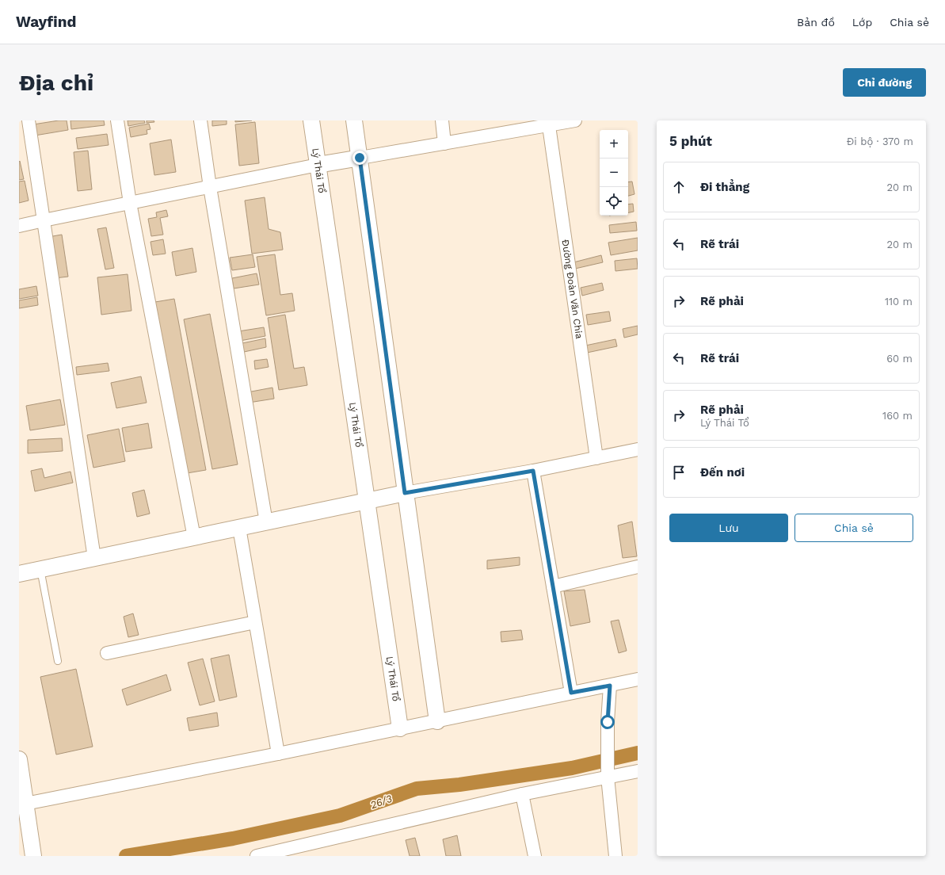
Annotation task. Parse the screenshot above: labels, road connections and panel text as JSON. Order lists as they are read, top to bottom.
{
  "streets": {
    "street": ["Lý Thái Tổ", "Đường Đoàn Văn Chia"]
  },
  "water": ["26/3"],
  "page": {
    "header": "Wayfind",
    "nav": ["Bản đồ", "Lớp", "Chia sẻ"],
    "buttons": [
      "Chỉ đường",
      ["Lưu", "Chia sẻ"]
    ],
    "title": "Địa chỉ",
    "heading": ["5 phút", "Đi bộ · 370 m"],
    "map_buttons": ["+", "−"],
    "list": [
      ["Đi thẳng", "20 m"],
      ["Rẽ trái", "20 m"],
      ["Rẽ phải", "110 m"],
      ["Rẽ trái", "60 m"],
      ["Rẽ phải", "Lý Thái Tổ", "160 m"],
      "Đến nơi"
    ]
  }
}
